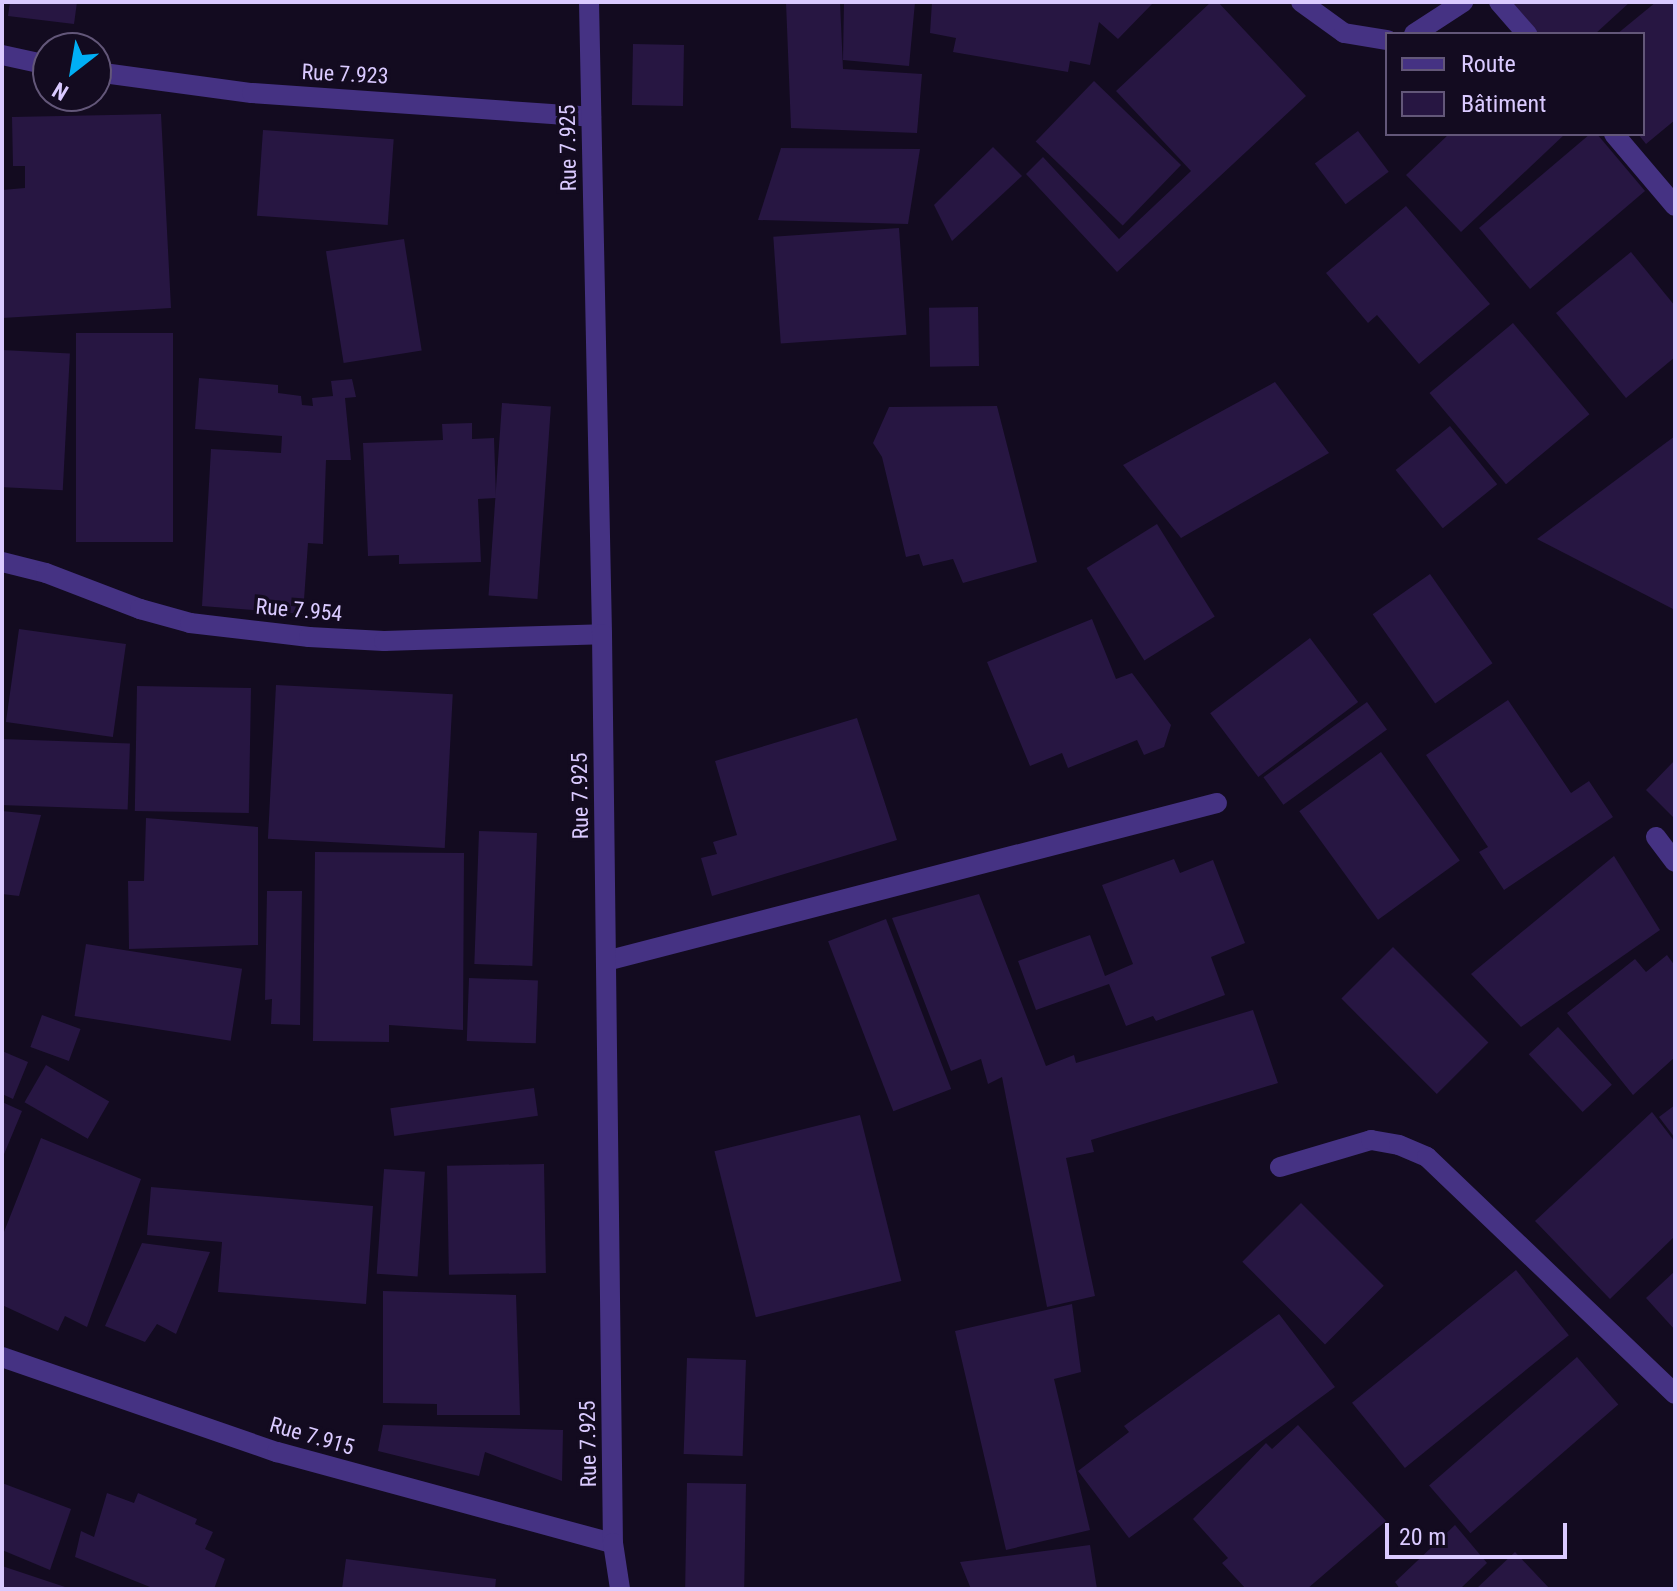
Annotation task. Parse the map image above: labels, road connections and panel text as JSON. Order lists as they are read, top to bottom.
{
  "streets": {
    "street": [
      "Rue 7.923",
      "Rue 7.925",
      "Rue 7.954",
      "Rue 7.915"
    ]
  },
  "crossings": [
    ["Rue 7.923", "Rue 7.925"],
    ["Rue 7.925", "Rue 7.954"],
    ["Rue 7.925", "Rue 7.915"]
  ],
  "legend": ["Route", "Bâtiment"],
  "scale_bar": "20 m",
  "north": "bottom left"
}
